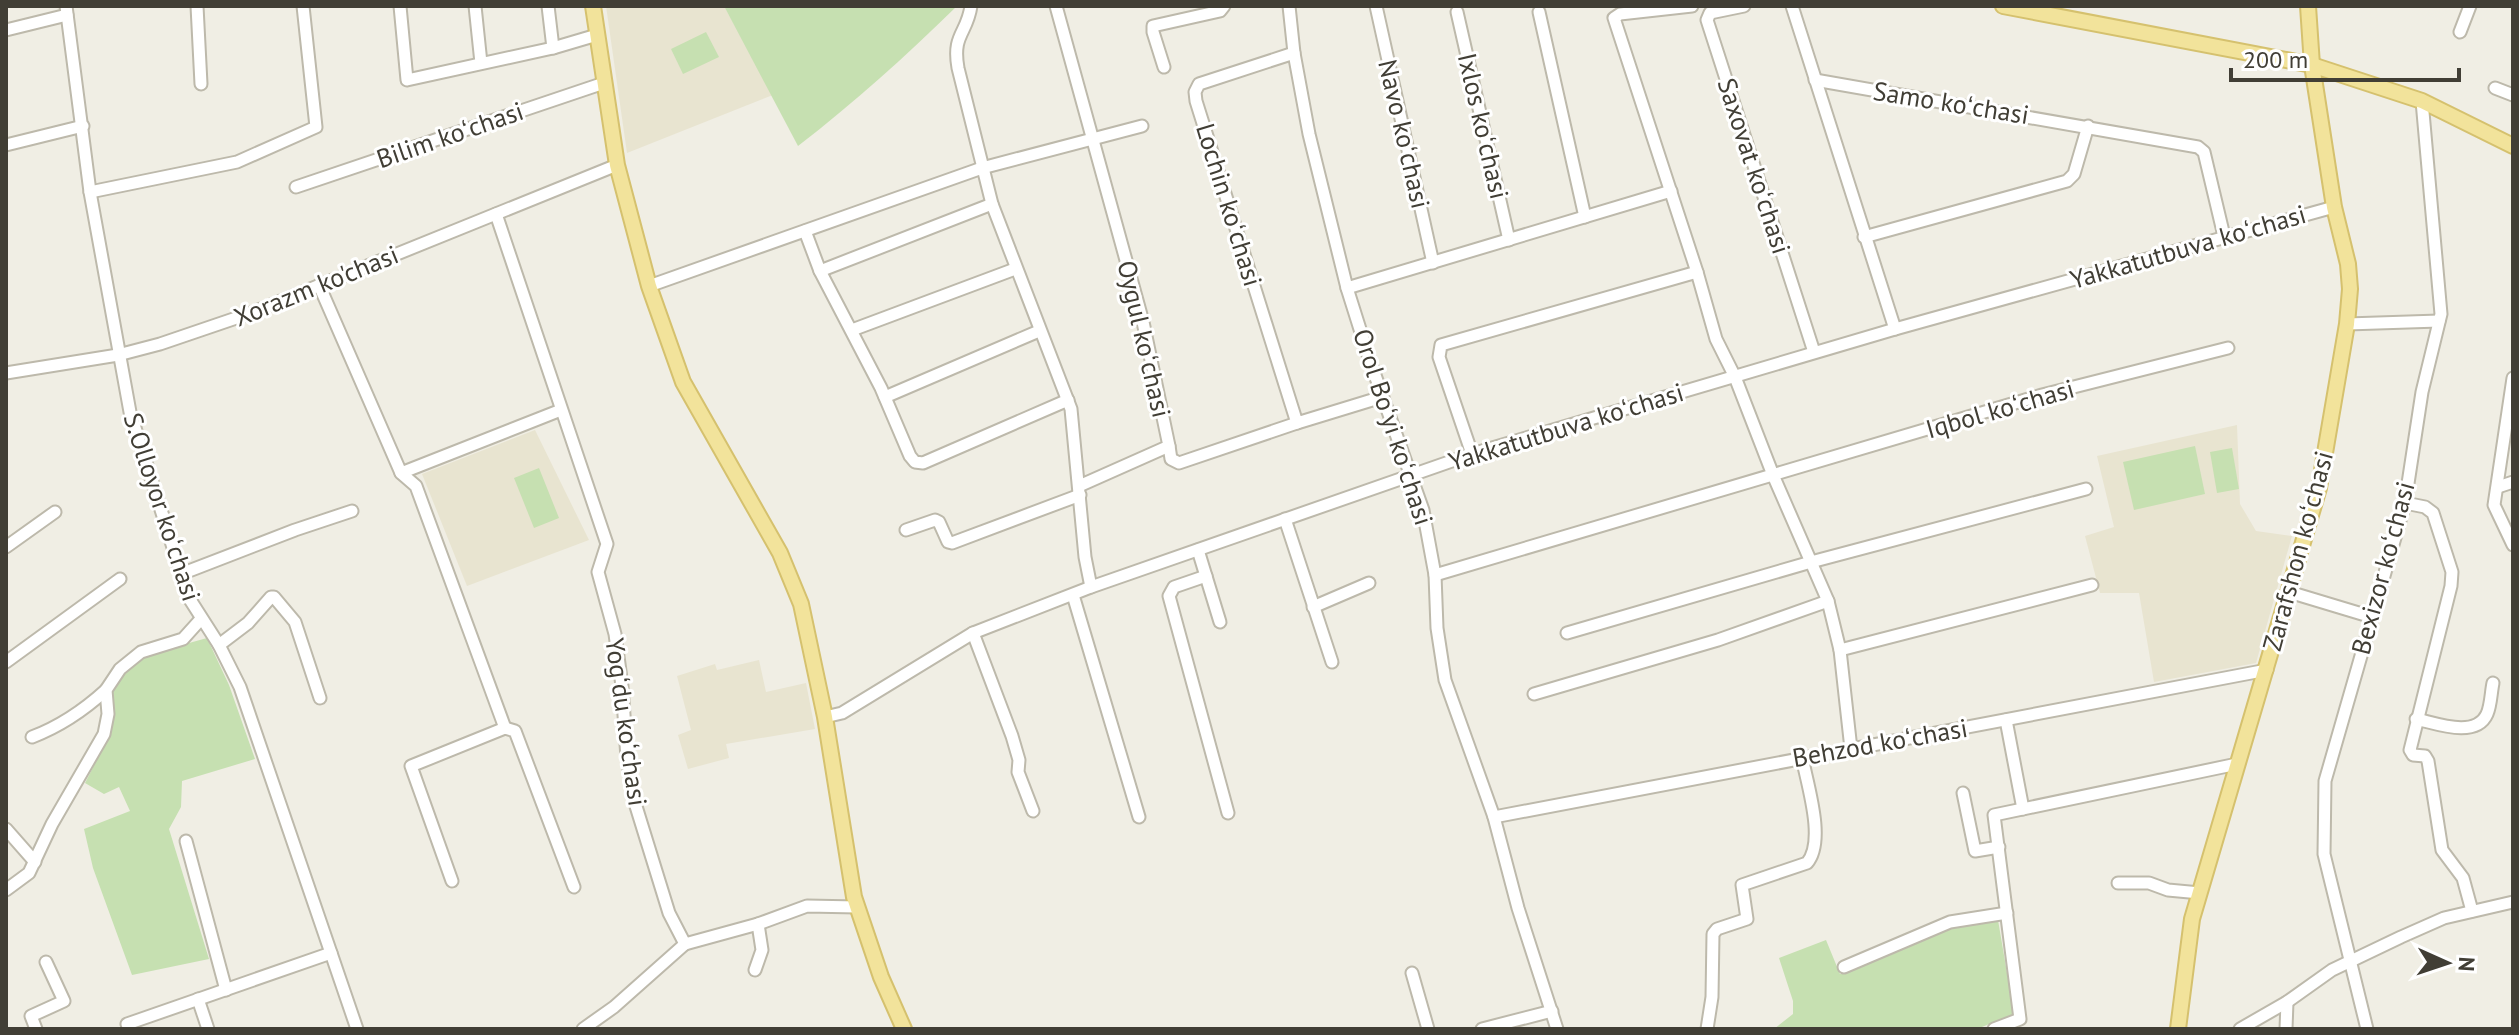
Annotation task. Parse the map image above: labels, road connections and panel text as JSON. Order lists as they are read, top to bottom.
{
  "streets": {
    "main road": ["Zarafshon koʻchasi"],
    "street": [
      "Samo koʻchasi",
      "Ixlos koʻchasi",
      "Navo koʻchasi",
      "Bilim koʻchasi",
      "Saxovat koʻchasi",
      "Lochin koʻchasi",
      "Yakkatutbuva koʻchasi",
      "Xorazm ko'chasi",
      "Oygul koʻchasi",
      "Iqbol koʻchasi",
      "Orol Boʻyi koʻchasi",
      "S.Olloyor koʻchasi",
      "Bexizor koʻchasi",
      "Yogʻdu koʻchasi",
      "Behzod koʻchasi"
    ]
  },
  "crossings": [
    ["Samo koʻchasi", "Yakkatutbuva koʻchasi"],
    ["Saxovat koʻchasi", "Yakkatutbuva koʻchasi"],
    ["Lochin koʻchasi", "Orol Boʻyi koʻchasi"],
    ["Yakkatutbuva koʻchasi", "Orol Boʻyi koʻchasi"],
    ["Yakkatutbuva koʻchasi", "Zarafshon koʻchasi"],
    ["Xorazm ko'chasi", "S.Olloyor koʻchasi"],
    ["Iqbol koʻchasi", "Orol Boʻyi koʻchasi"],
    ["Orol Boʻyi koʻchasi", "Behzod koʻchasi"],
    ["Zarafshon koʻchasi", "Behzod koʻchasi"]
  ],
  "scale_bar": "200 m",
  "north": "right"
}
